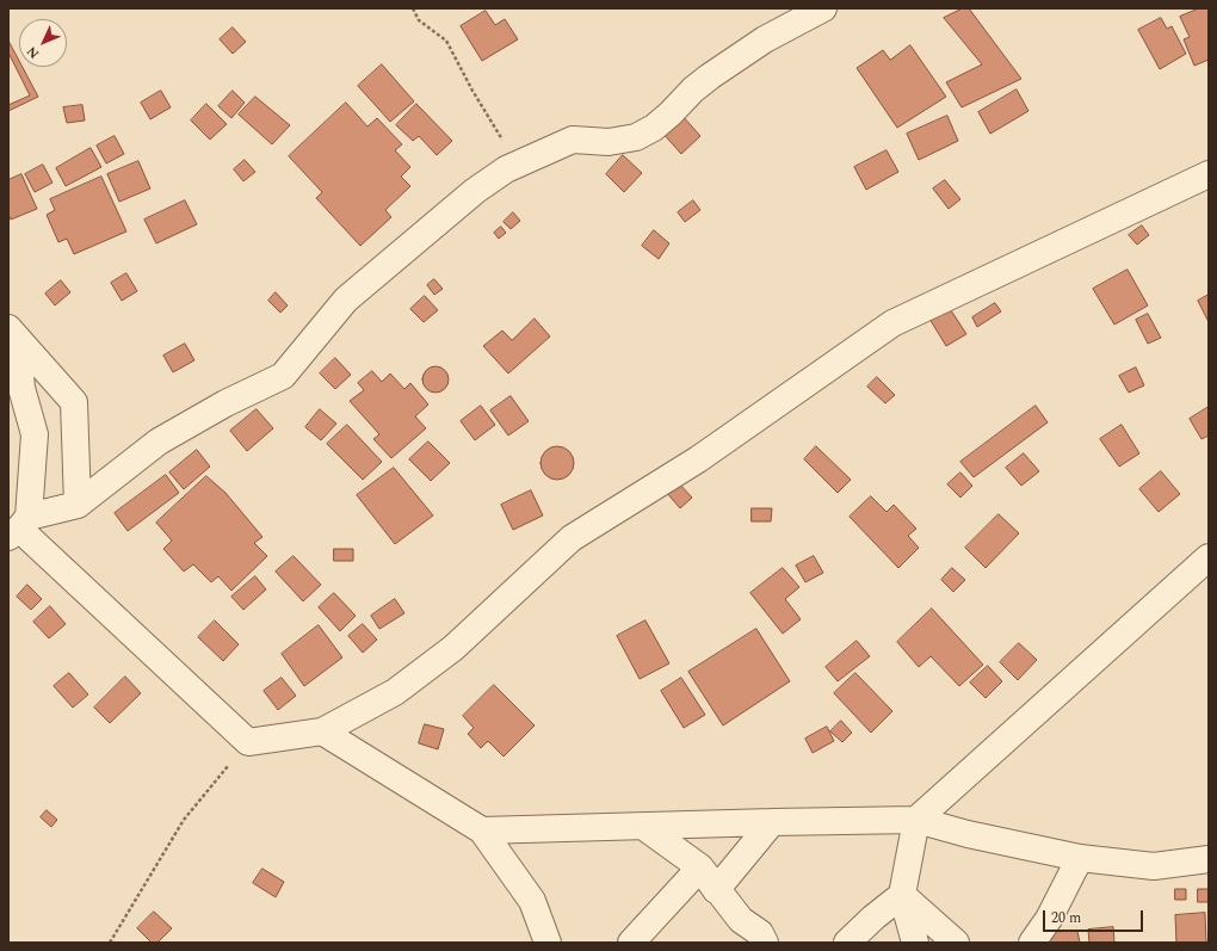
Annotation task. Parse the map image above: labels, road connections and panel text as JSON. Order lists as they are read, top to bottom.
{
  "scale_bar": "20 m",
  "north": "bottom left"
}
